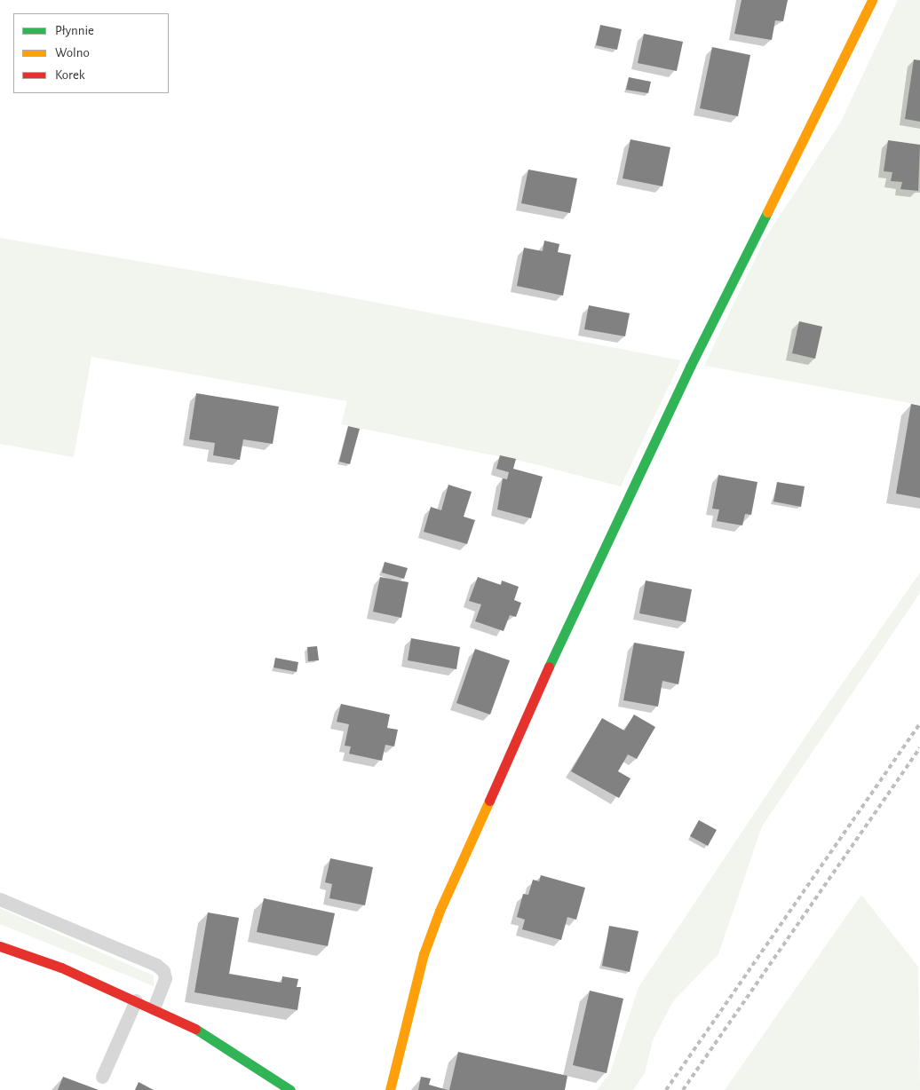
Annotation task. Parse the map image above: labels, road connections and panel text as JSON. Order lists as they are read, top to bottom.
{
  "legend": ["Płynnie", "Wolno", "Korek"]
}
